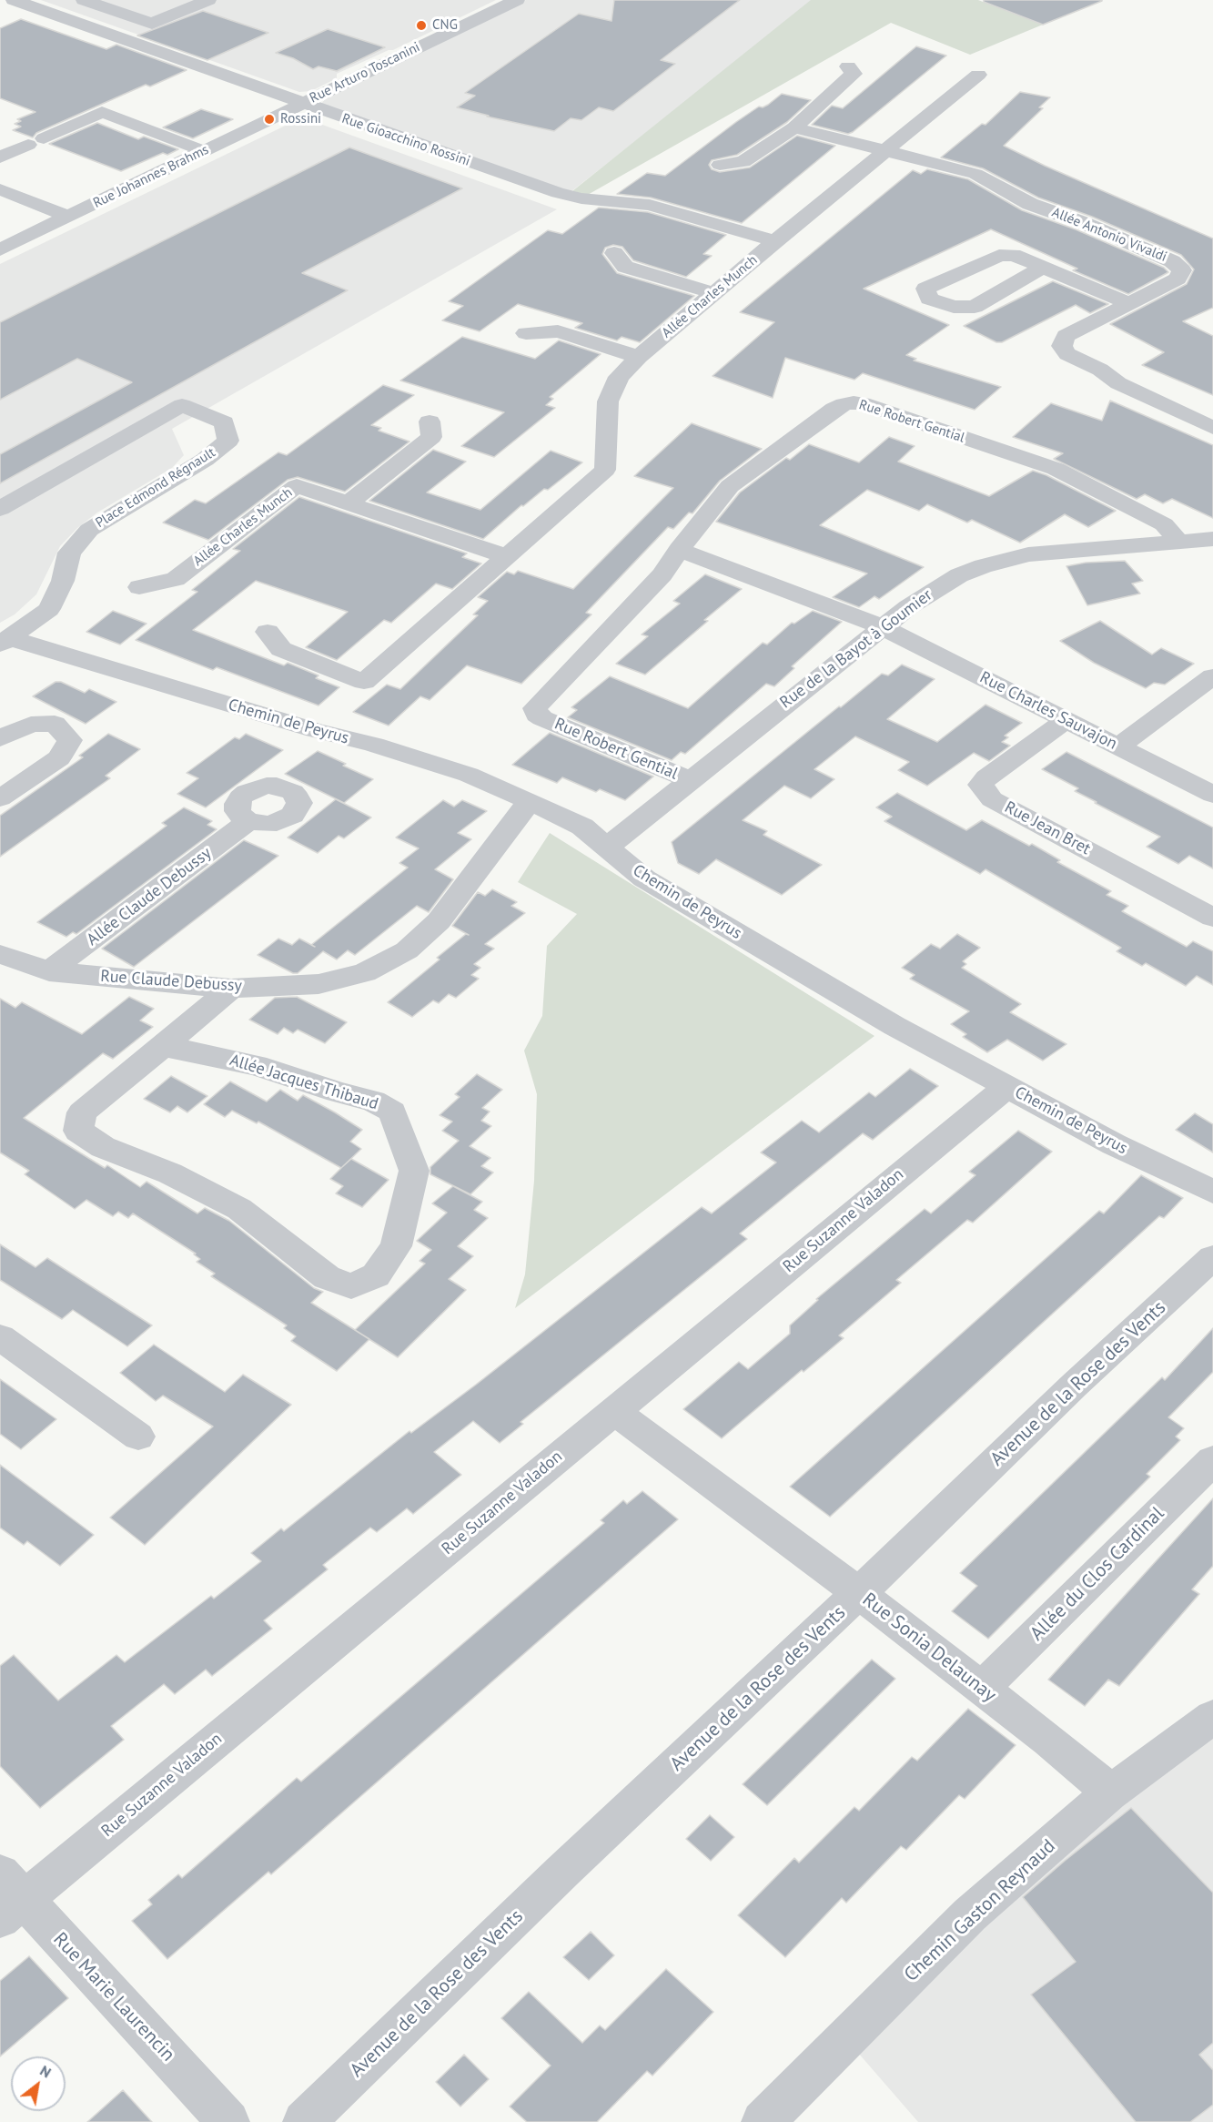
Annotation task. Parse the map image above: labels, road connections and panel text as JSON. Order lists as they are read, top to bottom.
{
  "streets": {
    "street": [
      "Rue Arturo Toscanini",
      "Rue Gioacchino Rossini",
      "Rue Johannes Brahms",
      "Allée Antonio Vivaldi",
      "Allée Charles Munch",
      "Rue Robert Gential",
      "Place Edmond Régnault",
      "Rue de la Bayot à Goumier",
      "Rue Charles Sauvajon",
      "Chemin de Peyrus",
      "Rue Jean Bret",
      "Allée Claude Debussy",
      "Rue Claude Debussy",
      "Allée Jacques Thibaud",
      "Rue Suzanne Valadon",
      "Avenue de la Rose des Vents",
      "Allée du Clos Cardinal",
      "Rue Sonia Delaunay",
      "Chemin Gaston Reynaud",
      "Rue Marie Laurencin"
    ]
  },
  "crossings": [
    ["Rue Arturo Toscanini", "Rue Gioacchino Rossini"],
    ["Rue Arturo Toscanini", "Rue Johannes Brahms"],
    ["Rue Gioacchino Rossini", "Rue Johannes Brahms"],
    ["Rue Gioacchino Rossini", "Allée Charles Munch"],
    ["Allée Antonio Vivaldi", "Allée Charles Munch"],
    ["Rue Robert Gential", "Rue de la Bayot à Goumier"],
    ["Place Edmond Régnault", "Chemin de Peyrus"],
    ["Rue de la Bayot à Goumier", "Rue Charles Sauvajon"],
    ["Rue de la Bayot à Goumier", "Chemin de Peyrus"],
    ["Rue Charles Sauvajon", "Rue Jean Bret"],
    ["Chemin de Peyrus", "Rue Claude Debussy"],
    ["Chemin de Peyrus", "Rue Suzanne Valadon"],
    ["Allée Claude Debussy", "Rue Claude Debussy"],
    ["Rue Claude Debussy", "Allée Jacques Thibaud"],
    ["Rue Suzanne Valadon", "Rue Sonia Delaunay"],
    ["Rue Suzanne Valadon", "Rue Marie Laurencin"],
    ["Avenue de la Rose des Vents", "Rue Sonia Delaunay"],
    ["Allée du Clos Cardinal", "Rue Sonia Delaunay"],
    ["Rue Sonia Delaunay", "Chemin Gaston Reynaud"]
  ],
  "places": ["CNG", "Rossini"],
  "north": "top right"
}
